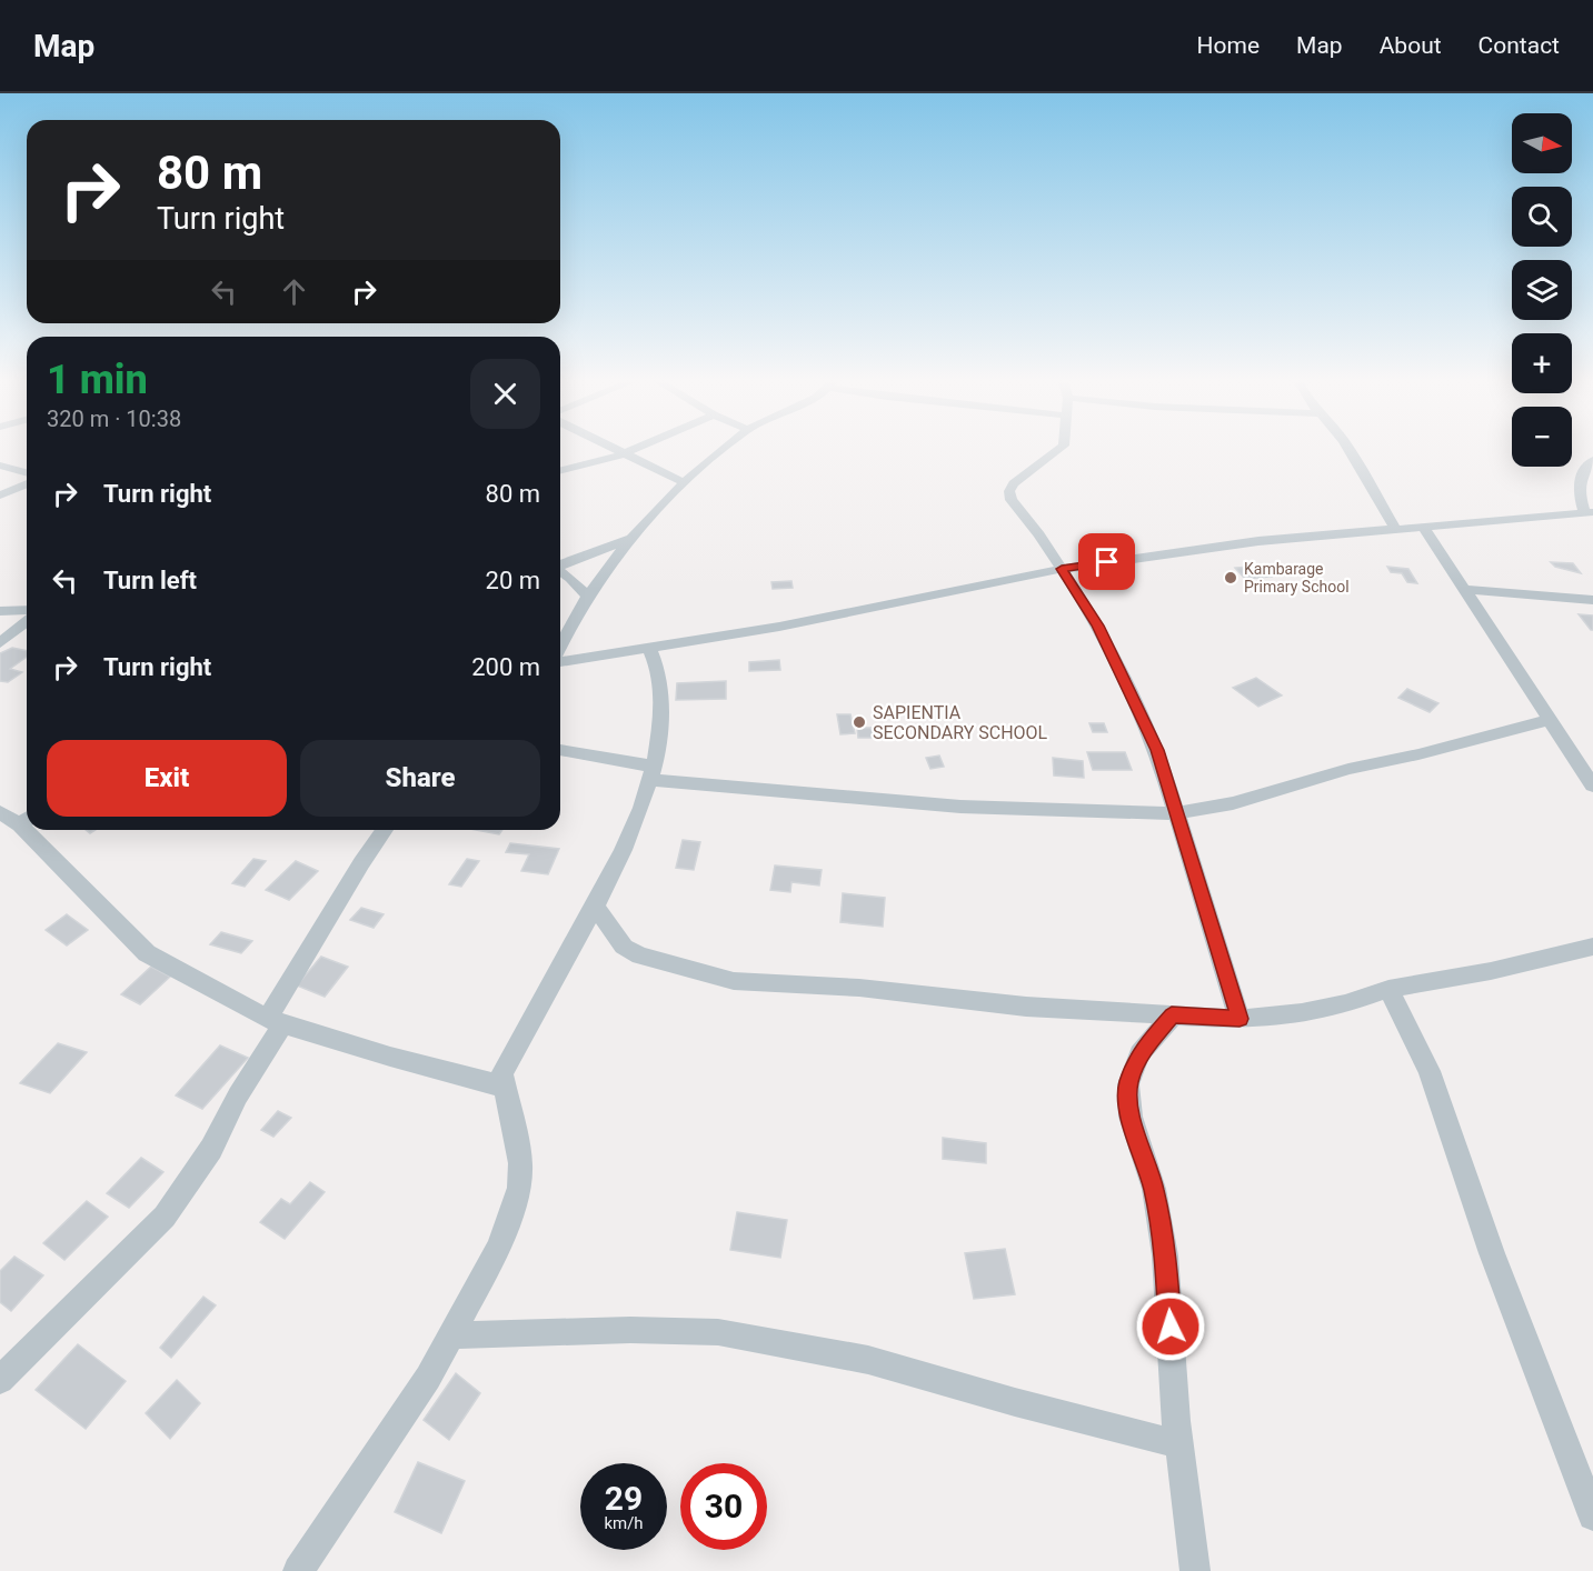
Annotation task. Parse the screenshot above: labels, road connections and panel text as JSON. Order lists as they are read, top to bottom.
{
  "places": ["Kambarage Primary School", "SAPIENTIA SECONDARY SCHOOL"],
  "north": "right",
  "page": {
    "header": "Map",
    "nav": [
      "Home",
      "Map",
      "About",
      "Contact"
    ],
    "map_buttons": ["+", "−"],
    "turn": ["80 m", "Turn right"],
    "heading": ["1 min", "320 m · 10:38"],
    "list": [
      {
        "name": "Turn right",
        "value": "80 m"
      },
      {
        "name": "Turn left",
        "value": "20 m"
      },
      {
        "name": "Turn right",
        "value": "200 m"
      }
    ],
    "buttons": ["Exit", "Share"],
    "speed": "29 km/h",
    "limit": "30"
  }
}
